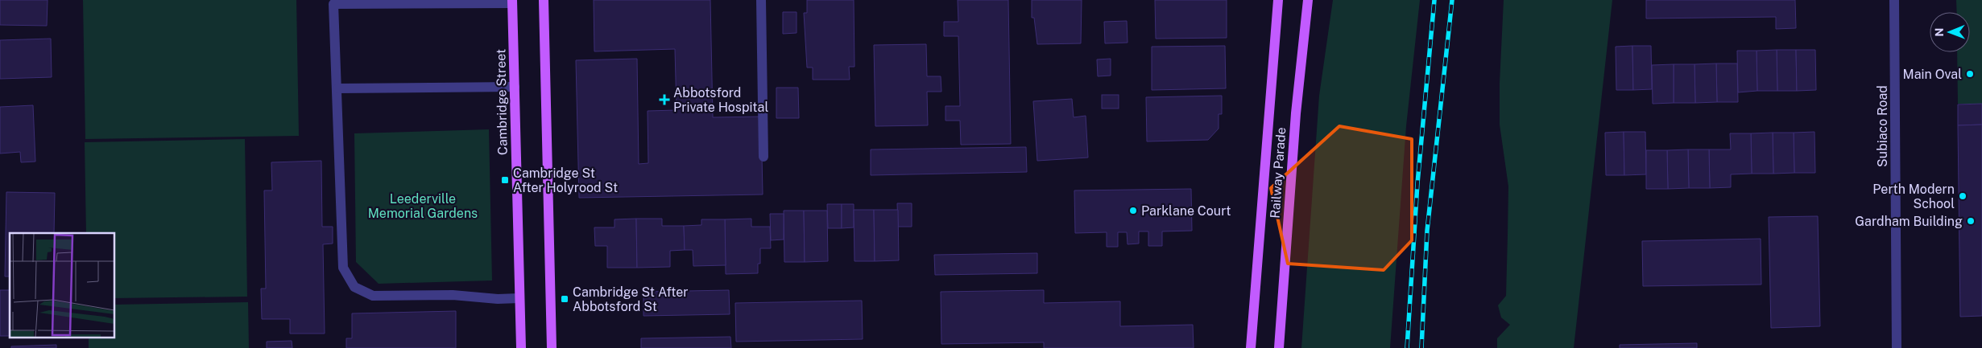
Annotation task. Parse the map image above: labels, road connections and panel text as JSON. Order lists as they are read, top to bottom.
{
  "streets": {
    "main road": ["Cambridge Street", "Railway Parade"],
    "street": ["Subiaco Road"]
  },
  "parks": ["Leederville Memorial Gardens"],
  "places": {
    "other": [
      "Main Oval",
      "Perth Modern School",
      "Parklane Court",
      "Gardham Building"
    ],
    "health": ["Abbotsford Private Hospital"],
    "transit": ["Cambridge St After Holyrood St", "Cambridge St After Abbotsford St"]
  },
  "north": "left"
}
